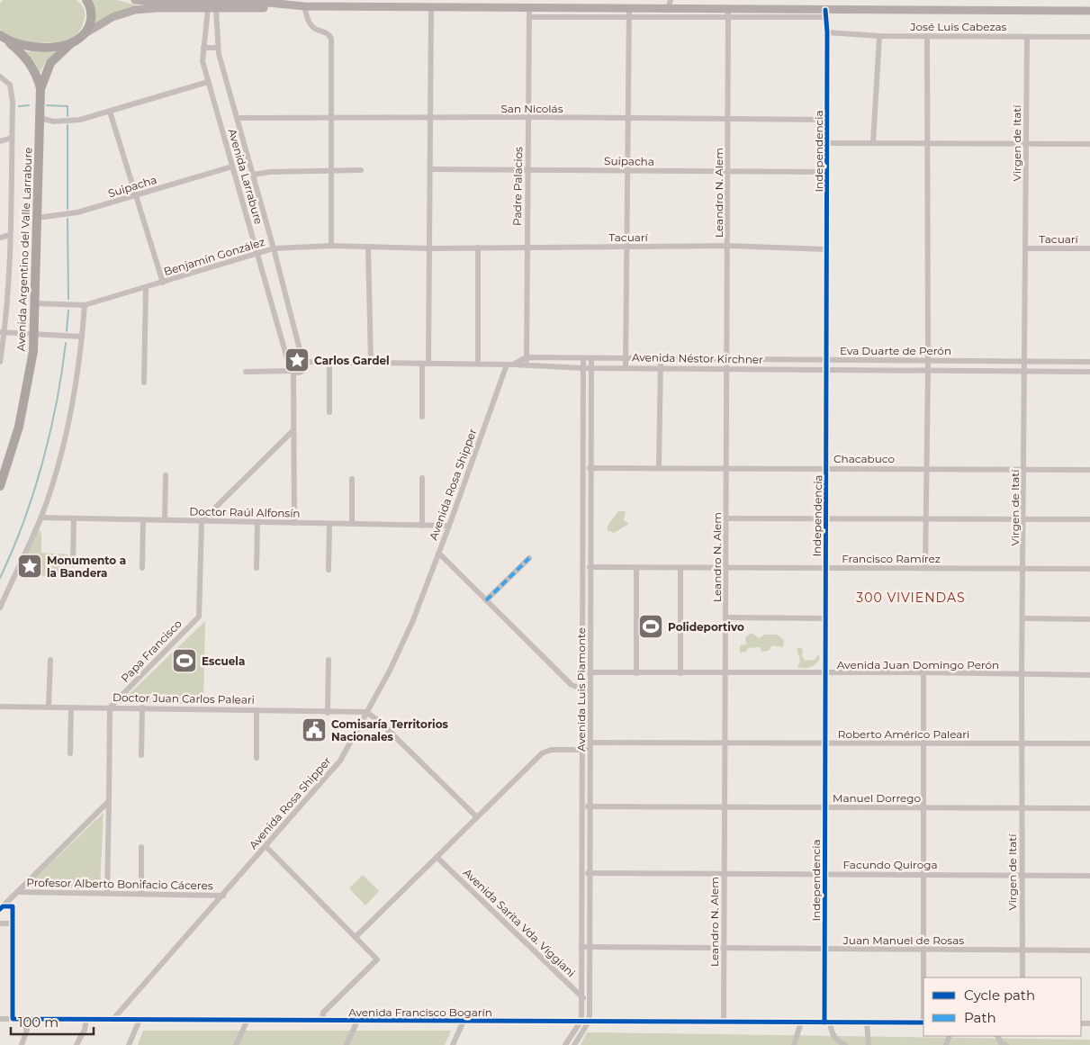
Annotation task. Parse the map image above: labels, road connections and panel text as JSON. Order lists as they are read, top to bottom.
{
  "streets": {
    "highway": ["Avenida Argentino del Valle Larrabure"],
    "street": [
      "José Luis Cabezas",
      "San Nicolás",
      "Virgen de Itatí",
      "Independencia",
      "Suipacha",
      "Avenida Larrabure",
      "Padre Palacios",
      "Leandro N. Alem",
      "Tacuarí",
      "Benjamín González",
      "Eva Duarte de Perón",
      "Avenida Néstor Kirchner",
      "Chacabuco",
      "Avenida Rosa Shipper",
      "Doctor Raúl Alfonsín",
      "Francisco Ramírez",
      "Papa Francisco",
      "Avenida Juan Domingo Perón",
      "Avenida Luis Piamonte",
      "Doctor Juan Carlos Paleari",
      "Roberto Américo Paleari",
      "Manuel Dorrego",
      "Facundo Quiroga",
      "Profesor Alberto Bonifacio Cáceres",
      "Avenida Sarita Vda. Viggiani",
      "Juan Manuel de Rosas",
      "Avenida Francisco Bogarín"
    ]
  },
  "crossings": [
    ["José Luis Cabezas", "Virgen de Itatí"],
    ["José Luis Cabezas", "Independencia"],
    ["San Nicolás", "Independencia"],
    ["San Nicolás", "Avenida Larrabure"],
    ["San Nicolás", "Padre Palacios"],
    ["San Nicolás", "Leandro N. Alem"],
    ["Virgen de Itatí", "Tacuarí"],
    ["Virgen de Itatí", "Eva Duarte de Perón"],
    ["Virgen de Itatí", "Avenida Néstor Kirchner"],
    ["Virgen de Itatí", "Chacabuco"],
    ["Virgen de Itatí", "Francisco Ramírez"],
    ["Virgen de Itatí", "Avenida Juan Domingo Perón"],
    ["Virgen de Itatí", "Roberto Américo Paleari"],
    ["Virgen de Itatí", "Manuel Dorrego"],
    ["Virgen de Itatí", "Facundo Quiroga"],
    ["Virgen de Itatí", "Juan Manuel de Rosas"],
    ["Independencia", "Suipacha"],
    ["Independencia", "Tacuarí"],
    ["Independencia", "Eva Duarte de Perón"],
    ["Independencia", "Avenida Néstor Kirchner"],
    ["Independencia", "Chacabuco"],
    ["Independencia", "Francisco Ramírez"],
    ["Independencia", "Avenida Juan Domingo Perón"],
    ["Independencia", "Roberto Américo Paleari"],
    ["Independencia", "Manuel Dorrego"],
    ["Independencia", "Facundo Quiroga"],
    ["Independencia", "Juan Manuel de Rosas"],
    ["Independencia", "Avenida Francisco Bogarín"],
    ["Suipacha", "Avenida Larrabure"],
    ["Suipacha", "Padre Palacios"],
    ["Suipacha", "Leandro N. Alem"],
    ["Suipacha", "Avenida Argentino del Valle Larrabure"],
    ["Avenida Larrabure", "Benjamín González"],
    ["Avenida Larrabure", "Avenida Néstor Kirchner"],
    ["Padre Palacios", "Tacuarí"],
    ["Padre Palacios", "Eva Duarte de Perón"],
    ["Padre Palacios", "Avenida Néstor Kirchner"],
    ["Leandro N. Alem", "Tacuarí"],
    ["Leandro N. Alem", "Eva Duarte de Perón"],
    ["Leandro N. Alem", "Avenida Néstor Kirchner"],
    ["Leandro N. Alem", "Chacabuco"],
    ["Leandro N. Alem", "Francisco Ramírez"],
    ["Leandro N. Alem", "Avenida Juan Domingo Perón"],
    ["Leandro N. Alem", "Roberto Américo Paleari"],
    ["Leandro N. Alem", "Manuel Dorrego"],
    ["Leandro N. Alem", "Facundo Quiroga"],
    ["Leandro N. Alem", "Juan Manuel de Rosas"],
    ["Leandro N. Alem", "Avenida Francisco Bogarín"],
    ["Tacuarí", "Benjamín González"],
    ["Avenida Argentino del Valle Larrabure", "Benjamín González"],
    ["Eva Duarte de Perón", "Avenida Néstor Kirchner"],
    ["Eva Duarte de Perón", "Avenida Luis Piamonte"],
    ["Avenida Néstor Kirchner", "Avenida Rosa Shipper"],
    ["Avenida Néstor Kirchner", "Avenida Luis Piamonte"],
    ["Chacabuco", "Avenida Luis Piamonte"],
    ["Avenida Rosa Shipper", "Doctor Raúl Alfonsín"],
    ["Avenida Rosa Shipper", "Doctor Juan Carlos Paleari"],
    ["Avenida Rosa Shipper", "Profesor Alberto Bonifacio Cáceres"],
    ["Avenida Rosa Shipper", "Avenida Francisco Bogarín"],
    ["Doctor Raúl Alfonsín", "Papa Francisco"],
    ["Francisco Ramírez", "Avenida Luis Piamonte"],
    ["Papa Francisco", "Doctor Juan Carlos Paleari"],
    ["Avenida Juan Domingo Perón", "Avenida Luis Piamonte"],
    ["Avenida Luis Piamonte", "Roberto Américo Paleari"],
    ["Avenida Luis Piamonte", "Manuel Dorrego"],
    ["Avenida Luis Piamonte", "Facundo Quiroga"],
    ["Avenida Luis Piamonte", "Avenida Sarita Vda. Viggiani"],
    ["Avenida Luis Piamonte", "Juan Manuel de Rosas"],
    ["Avenida Luis Piamonte", "Avenida Francisco Bogarín"]
  ],
  "districts": ["300 VIVIENDAS"],
  "places": {
    "place": ["Carlos Gardel", "Monumento a la Bandera"],
    "sports": ["Polideportivo", "Escuela"],
    "public building": ["Comisaría Territorios Nacionales"]
  },
  "legend": ["Cycle path", "Path"],
  "scale_bar": "100 m"
}
